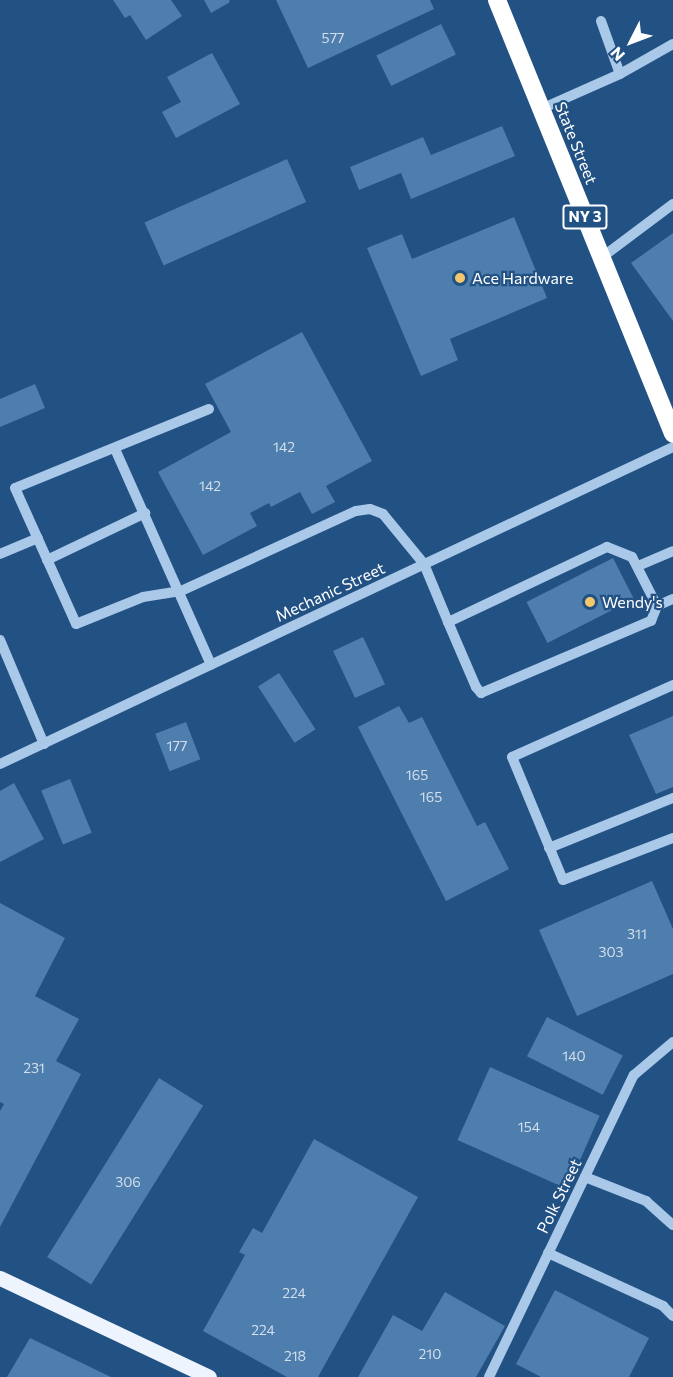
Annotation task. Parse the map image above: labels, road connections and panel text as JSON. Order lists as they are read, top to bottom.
{
  "streets": {
    "highway": ["State Street", "NY 3"],
    "street": ["Mechanic Street", "Polk Street"]
  },
  "places": ["Ace Hardware", "Wendy's"],
  "house_numbers": [
    "577",
    "142",
    "142",
    "177",
    "165",
    "165",
    "311",
    "303",
    "140",
    "231",
    "154",
    "306",
    "224",
    "224",
    "210",
    "218"
  ],
  "north": "bottom left"
}
